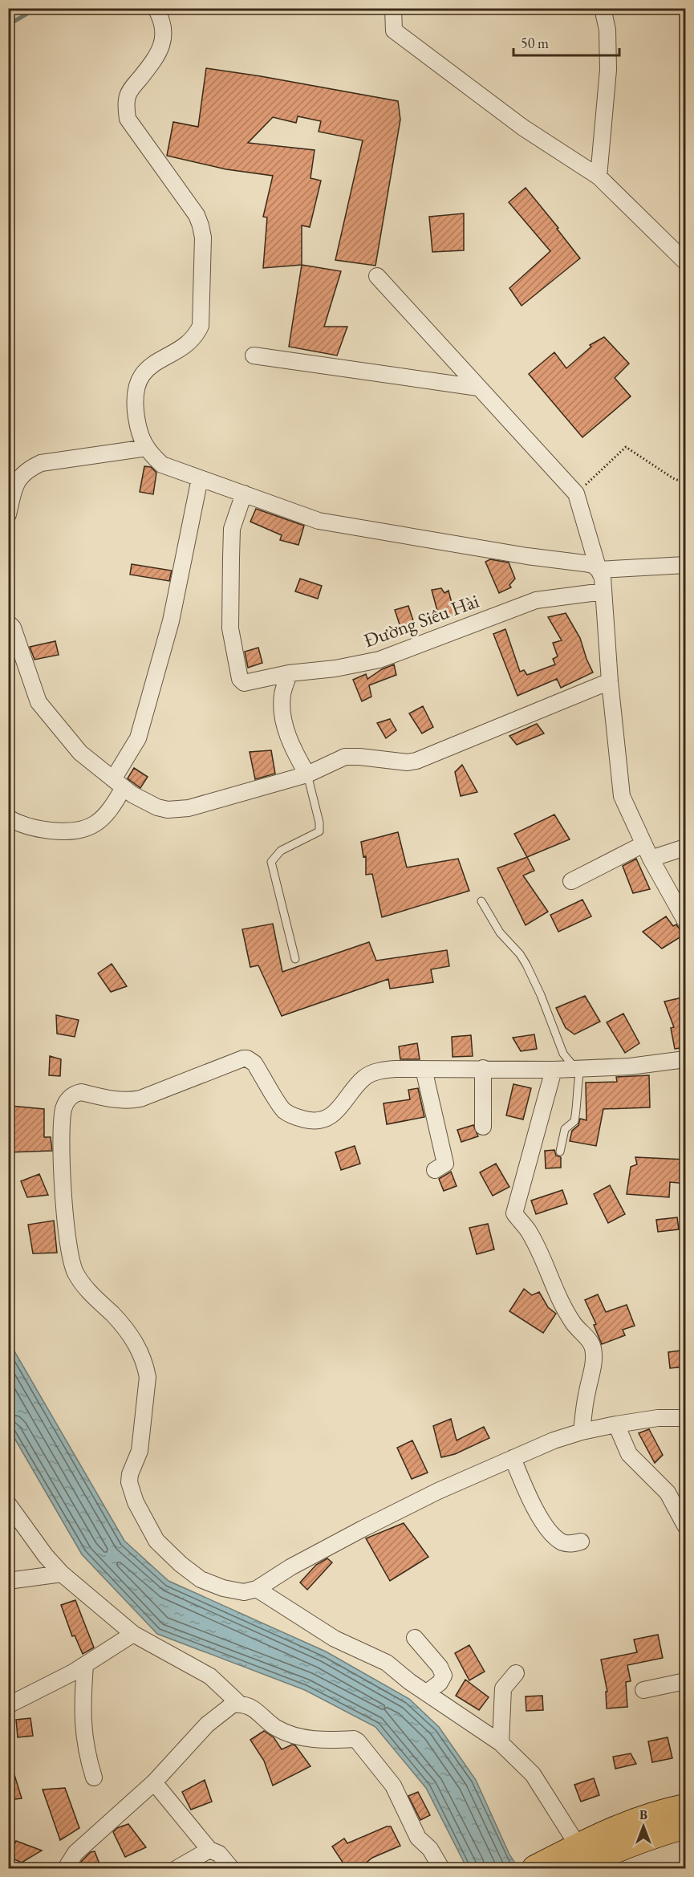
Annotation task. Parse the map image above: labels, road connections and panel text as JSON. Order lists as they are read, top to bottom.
{
  "streets": {
    "street": ["Đường Siêu Hài"]
  },
  "scale_bar": "50 m",
  "north": "top"
}
